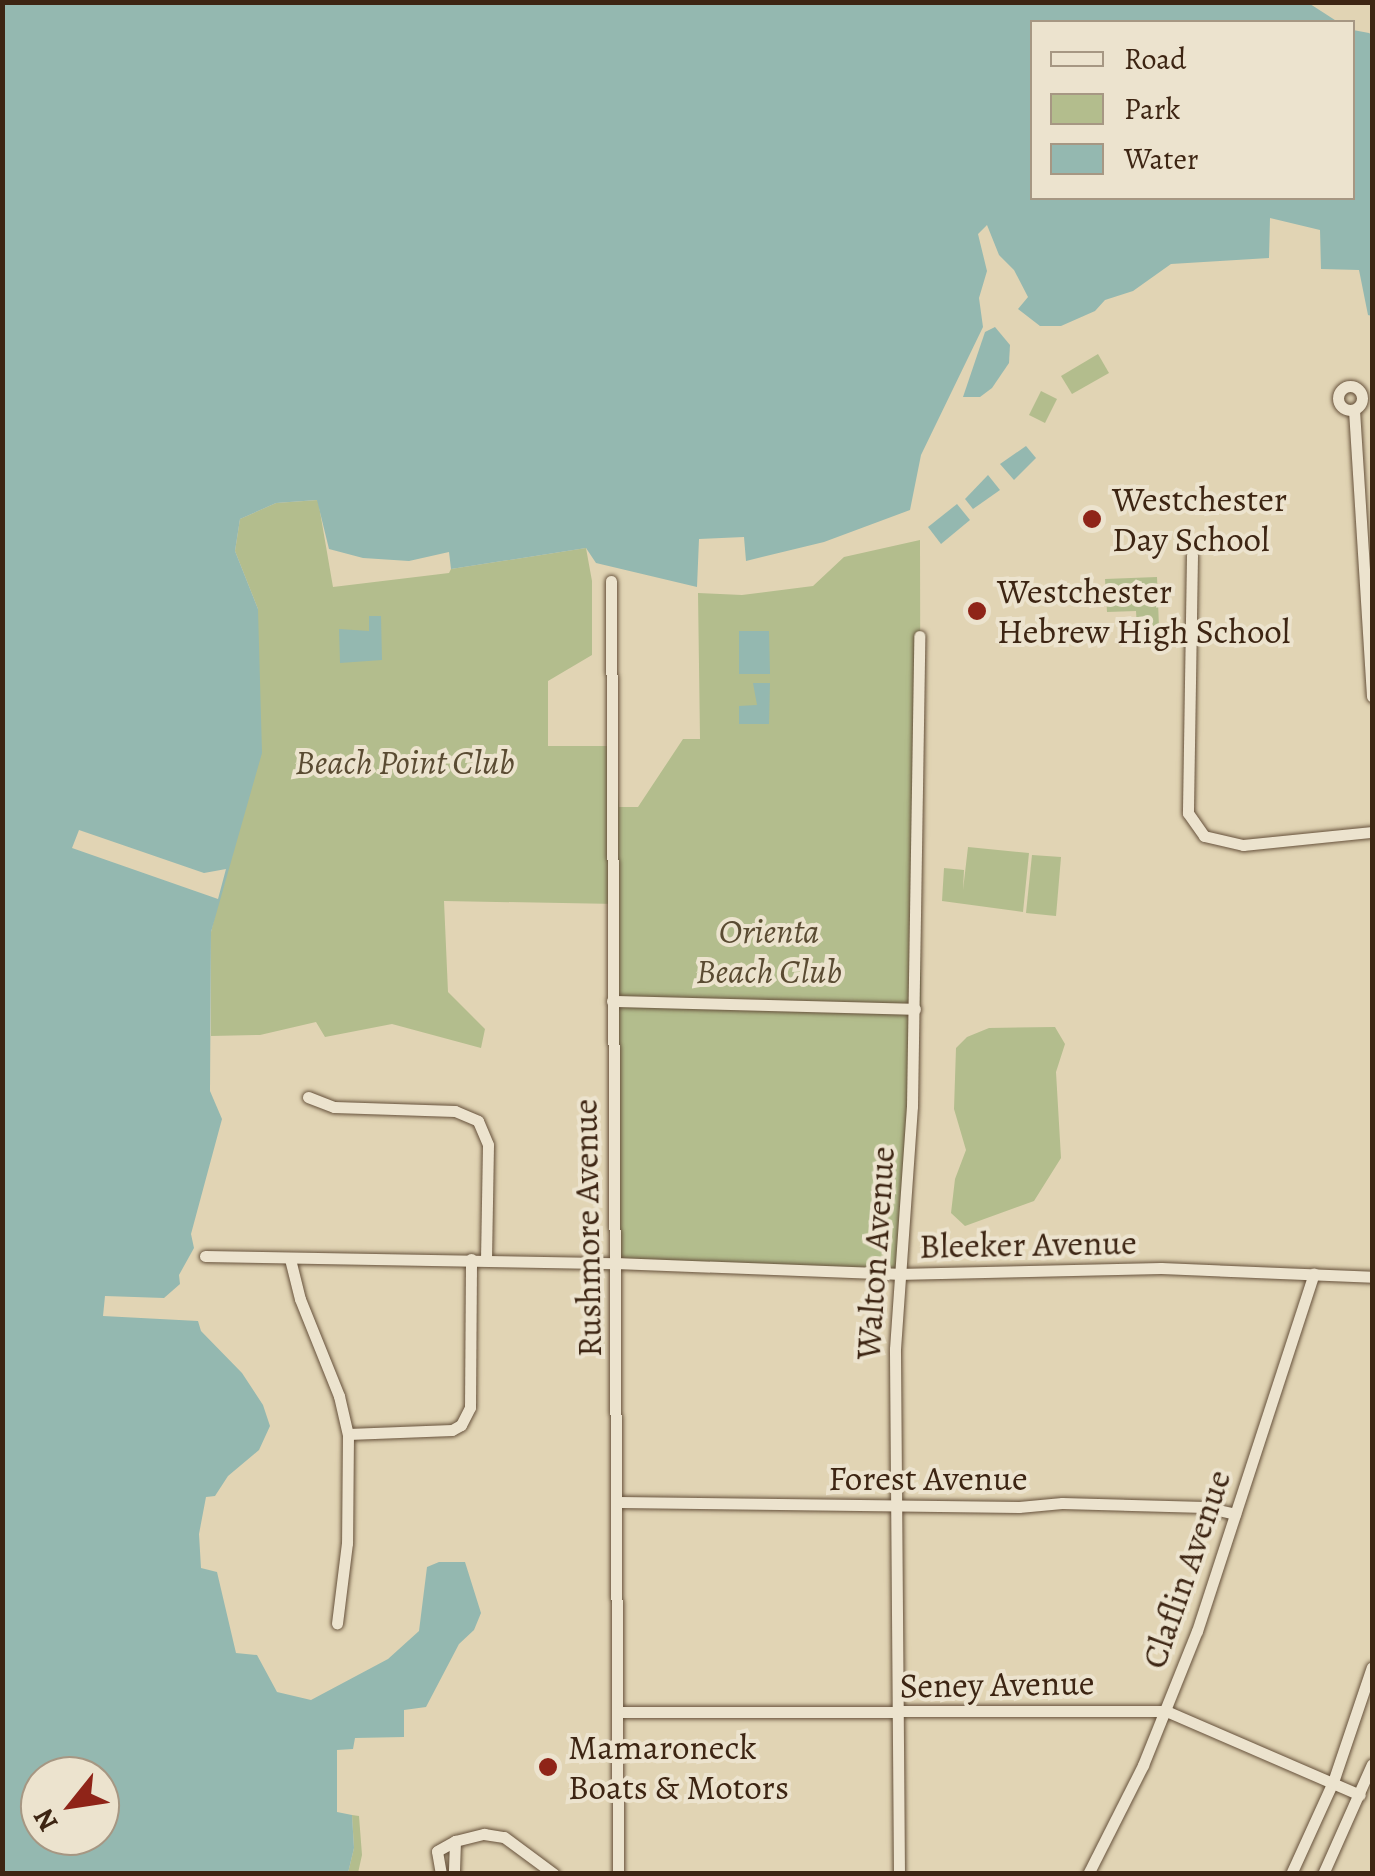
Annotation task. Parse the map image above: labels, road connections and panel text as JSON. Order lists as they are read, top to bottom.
{
  "streets": {
    "street": [
      "Rushmore Avenue",
      "Bleeker Avenue",
      "Walton Avenue",
      "Forest Avenue",
      "Claflin Avenue",
      "Seney Avenue"
    ]
  },
  "crossings": [
    ["Rushmore Avenue", "Bleeker Avenue"],
    ["Rushmore Avenue", "Forest Avenue"],
    ["Rushmore Avenue", "Seney Avenue"],
    ["Bleeker Avenue", "Walton Avenue"],
    ["Bleeker Avenue", "Claflin Avenue"],
    ["Walton Avenue", "Forest Avenue"],
    ["Walton Avenue", "Seney Avenue"],
    ["Forest Avenue", "Claflin Avenue"],
    ["Claflin Avenue", "Seney Avenue"]
  ],
  "parks": ["Beach Point Club", "Orienta Beach Club"],
  "places": ["Westchester Day School", "Westchester Hebrew High School", "Mamaroneck Boats & Motors"],
  "legend": ["Road", "Park", "Water"],
  "north": "bottom left"
}
